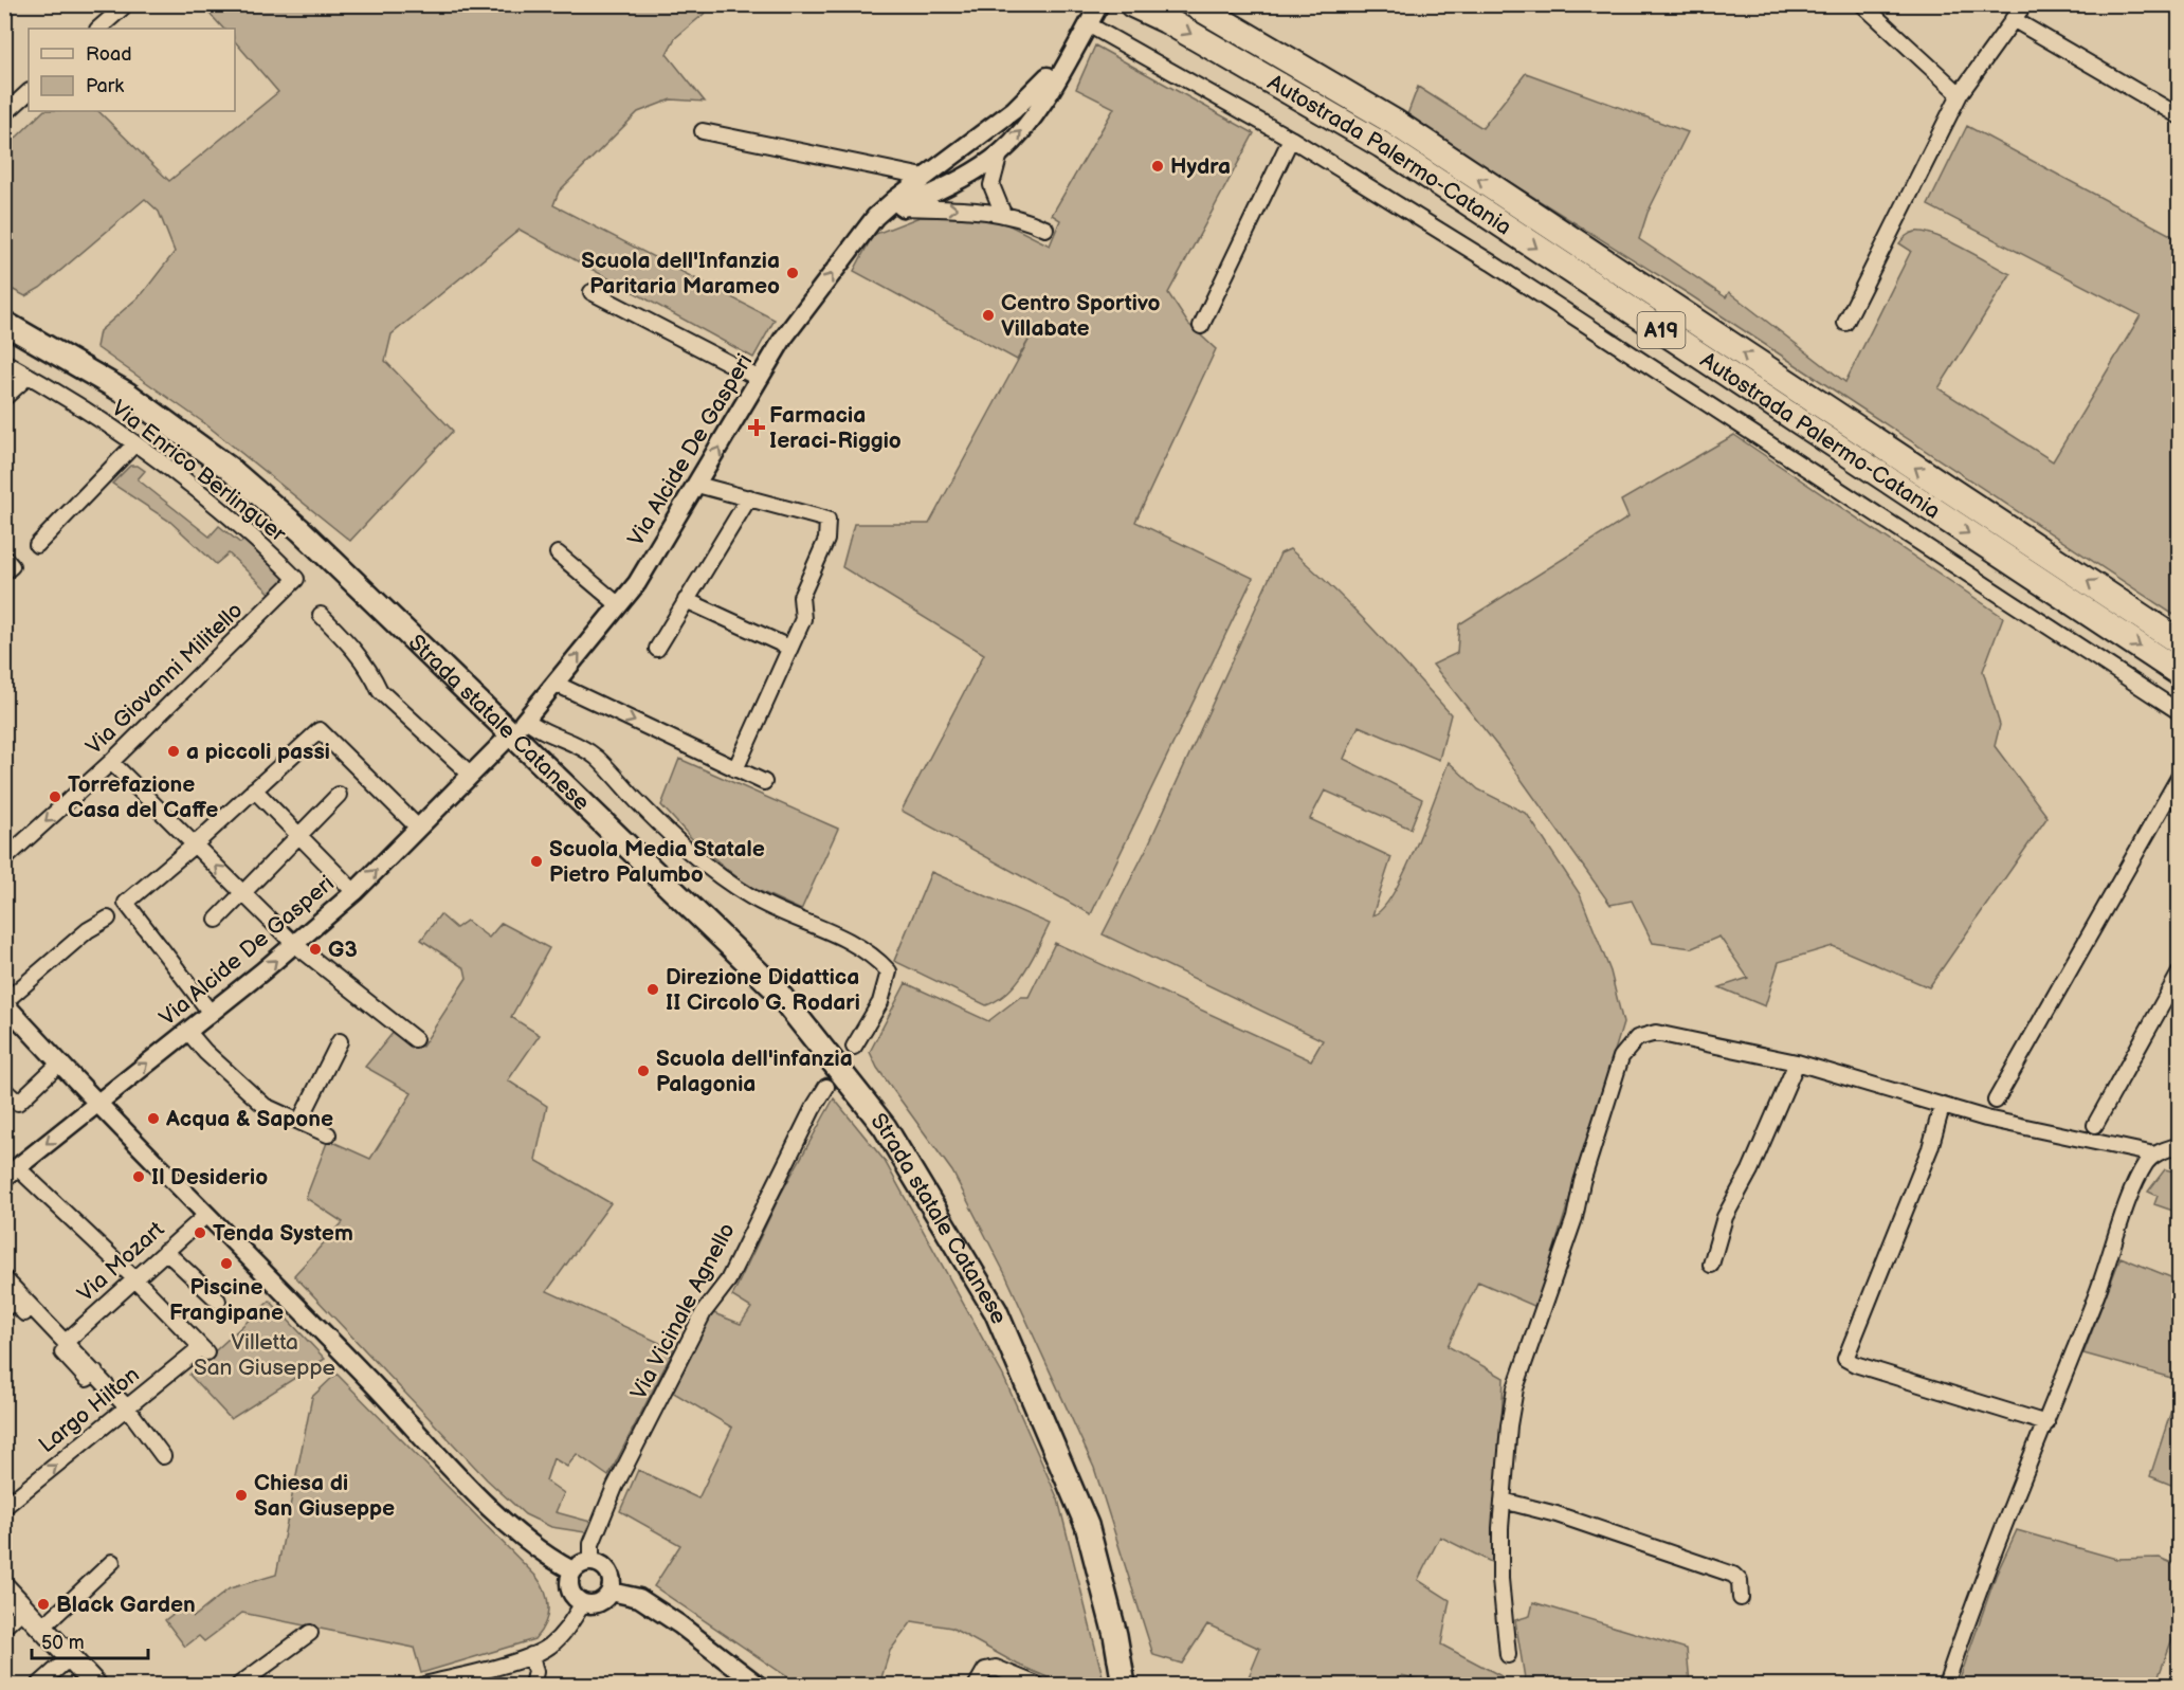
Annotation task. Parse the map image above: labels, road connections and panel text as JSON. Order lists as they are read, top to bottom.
{
  "streets": {
    "highway": ["Autostrada Palermo-Catania", "A19"],
    "main road": ["Strada statale Catanese"],
    "street": [
      "Via Alcide De Gasperi",
      "Via Enrico Berlinguer",
      "Via Giovanni Militello",
      "Via Mozart",
      "Via Vicinale Agnello",
      "Largo Hilton"
    ]
  },
  "crossings": [
    ["Via Enrico Berlinguer", "Via Giovanni Militello"],
    ["Via Mozart", "Largo Hilton"]
  ],
  "one_way": ["Via Giovanni Militello"],
  "parks": ["Villetta San Giuseppe"],
  "places": {
    "other": [
      "Hydra",
      "Scuola dell'Infanzia Paritaria Marameo",
      "Centro Sportivo Villabate",
      "a piccoli passi",
      "Torrefazione Casa del Caffe",
      "Scuola Media Statale Pietro Palumbo",
      "G3",
      "Direzione Didattica II Circolo G. Rodari",
      "Scuola dell'infanzia Palagonia",
      "Acqua & Sapone",
      "Il Desiderio",
      "Tenda System",
      "Piscine Frangipane",
      "Chiesa di San Giuseppe",
      "Black Garden"
    ],
    "health": ["Farmacia Ieraci-Riggio"]
  },
  "legend": ["Road", "Park"],
  "scale_bar": "50 m"
}
